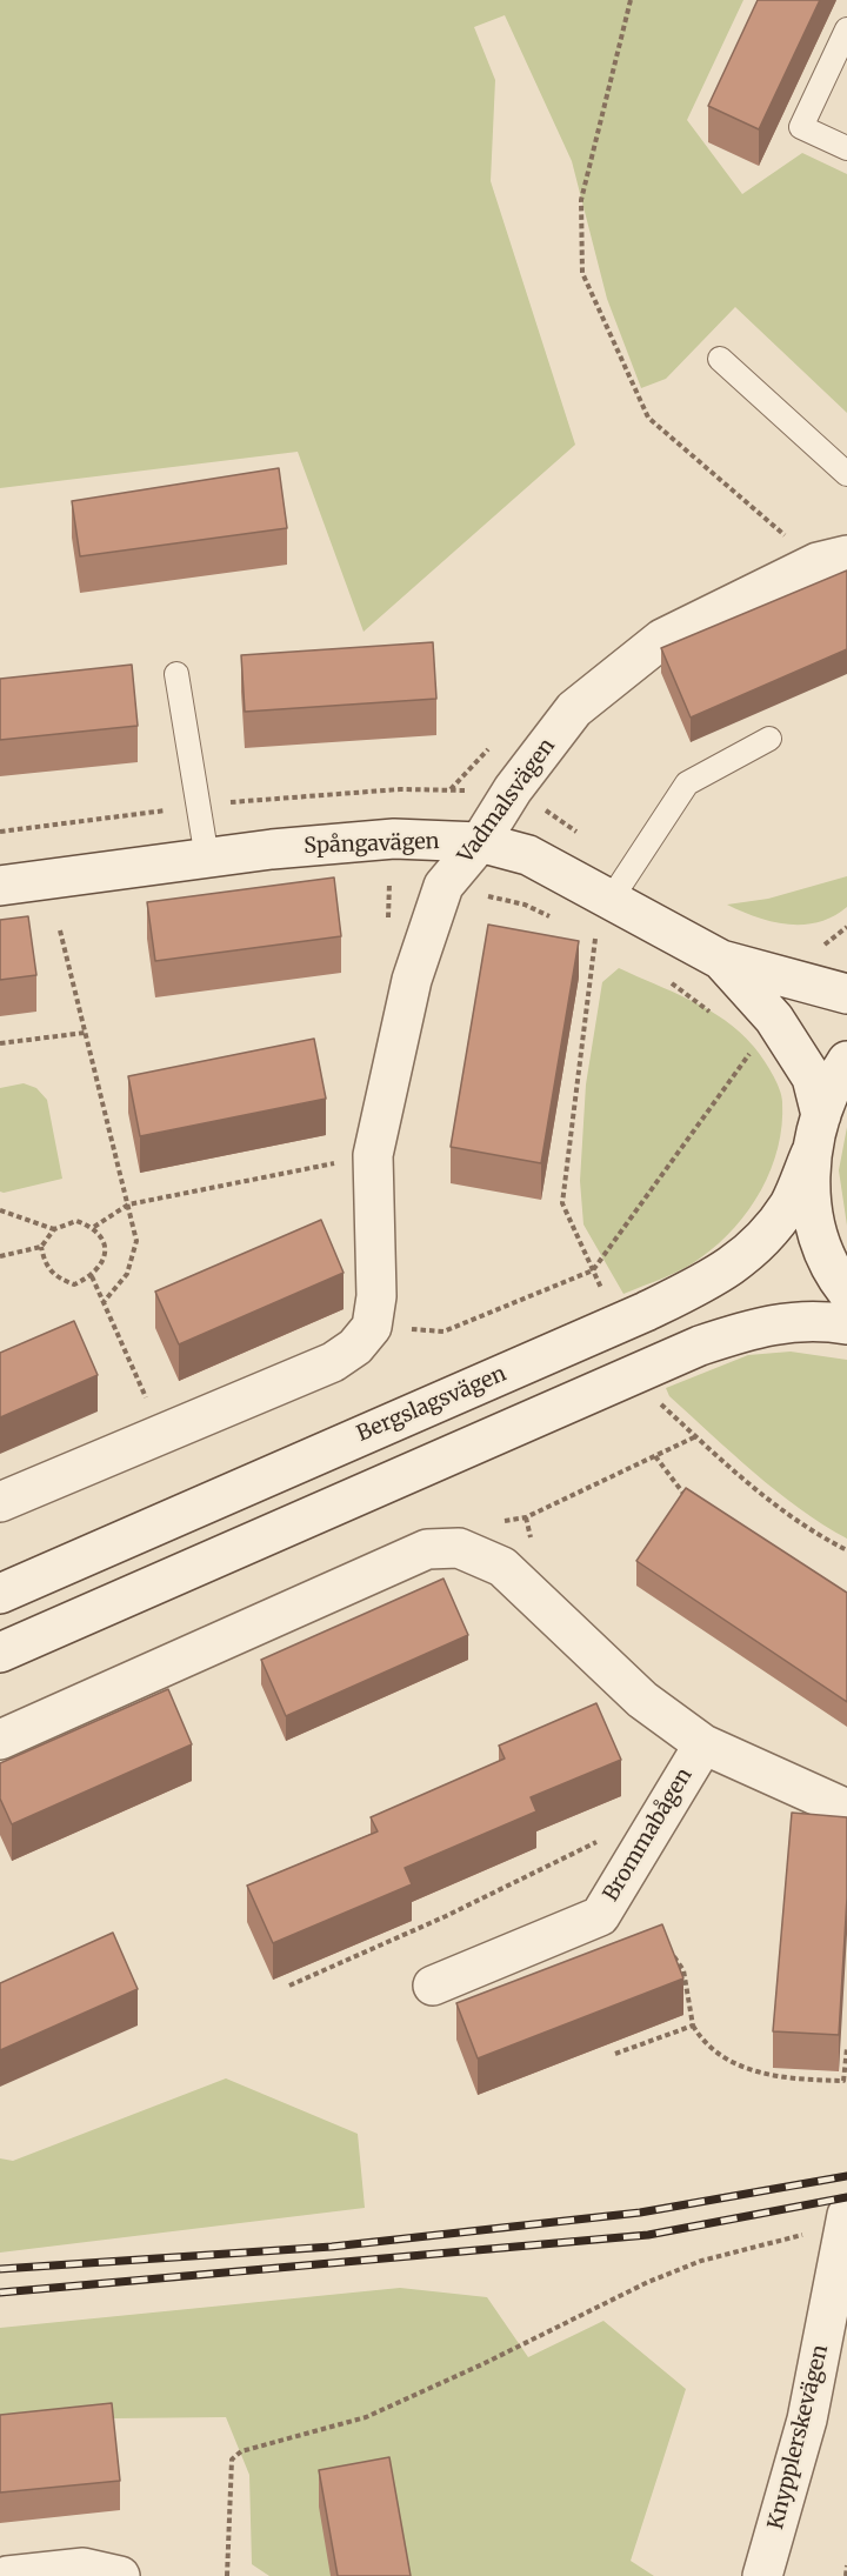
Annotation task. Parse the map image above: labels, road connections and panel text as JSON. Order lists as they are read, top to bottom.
{
  "streets": {
    "street": [
      "Vadmalsvägen",
      "Spångavägen",
      "Bergslagsvägen",
      "Brommabågen",
      "Knypplerskevägen"
    ]
  },
  "crossings": [
    ["Vadmalsvägen", "Spångavägen"]
  ]
}
